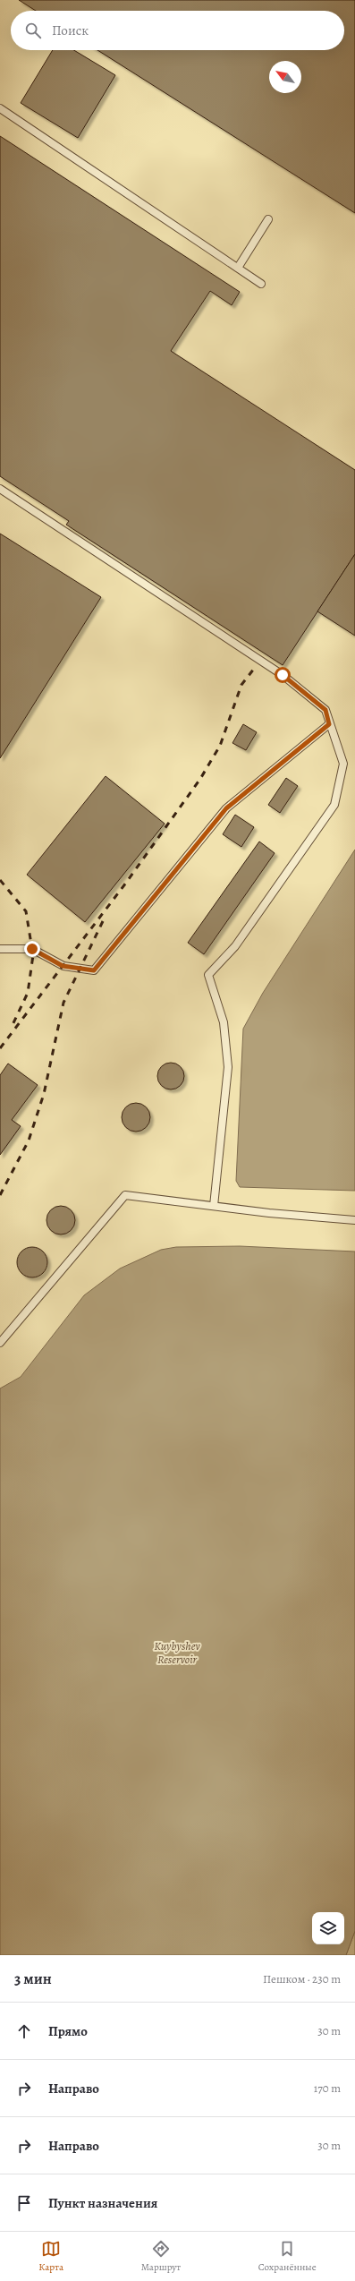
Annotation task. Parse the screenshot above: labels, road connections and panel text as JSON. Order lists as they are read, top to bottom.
{
  "water": ["Kuybyshev Reservoir"],
  "north": "top left",
  "page": {
    "search": "Поиск",
    "heading": ["3 мин", "Пешком · 230 m"],
    "list": [
      ["Прямо", "30 m"],
      ["Направо", "170 m"],
      ["Направо", "30 m"],
      "Пункт назначения"
    ],
    "nav": ["Карта", "Маршрут", "Сохранённые"]
  }
}
